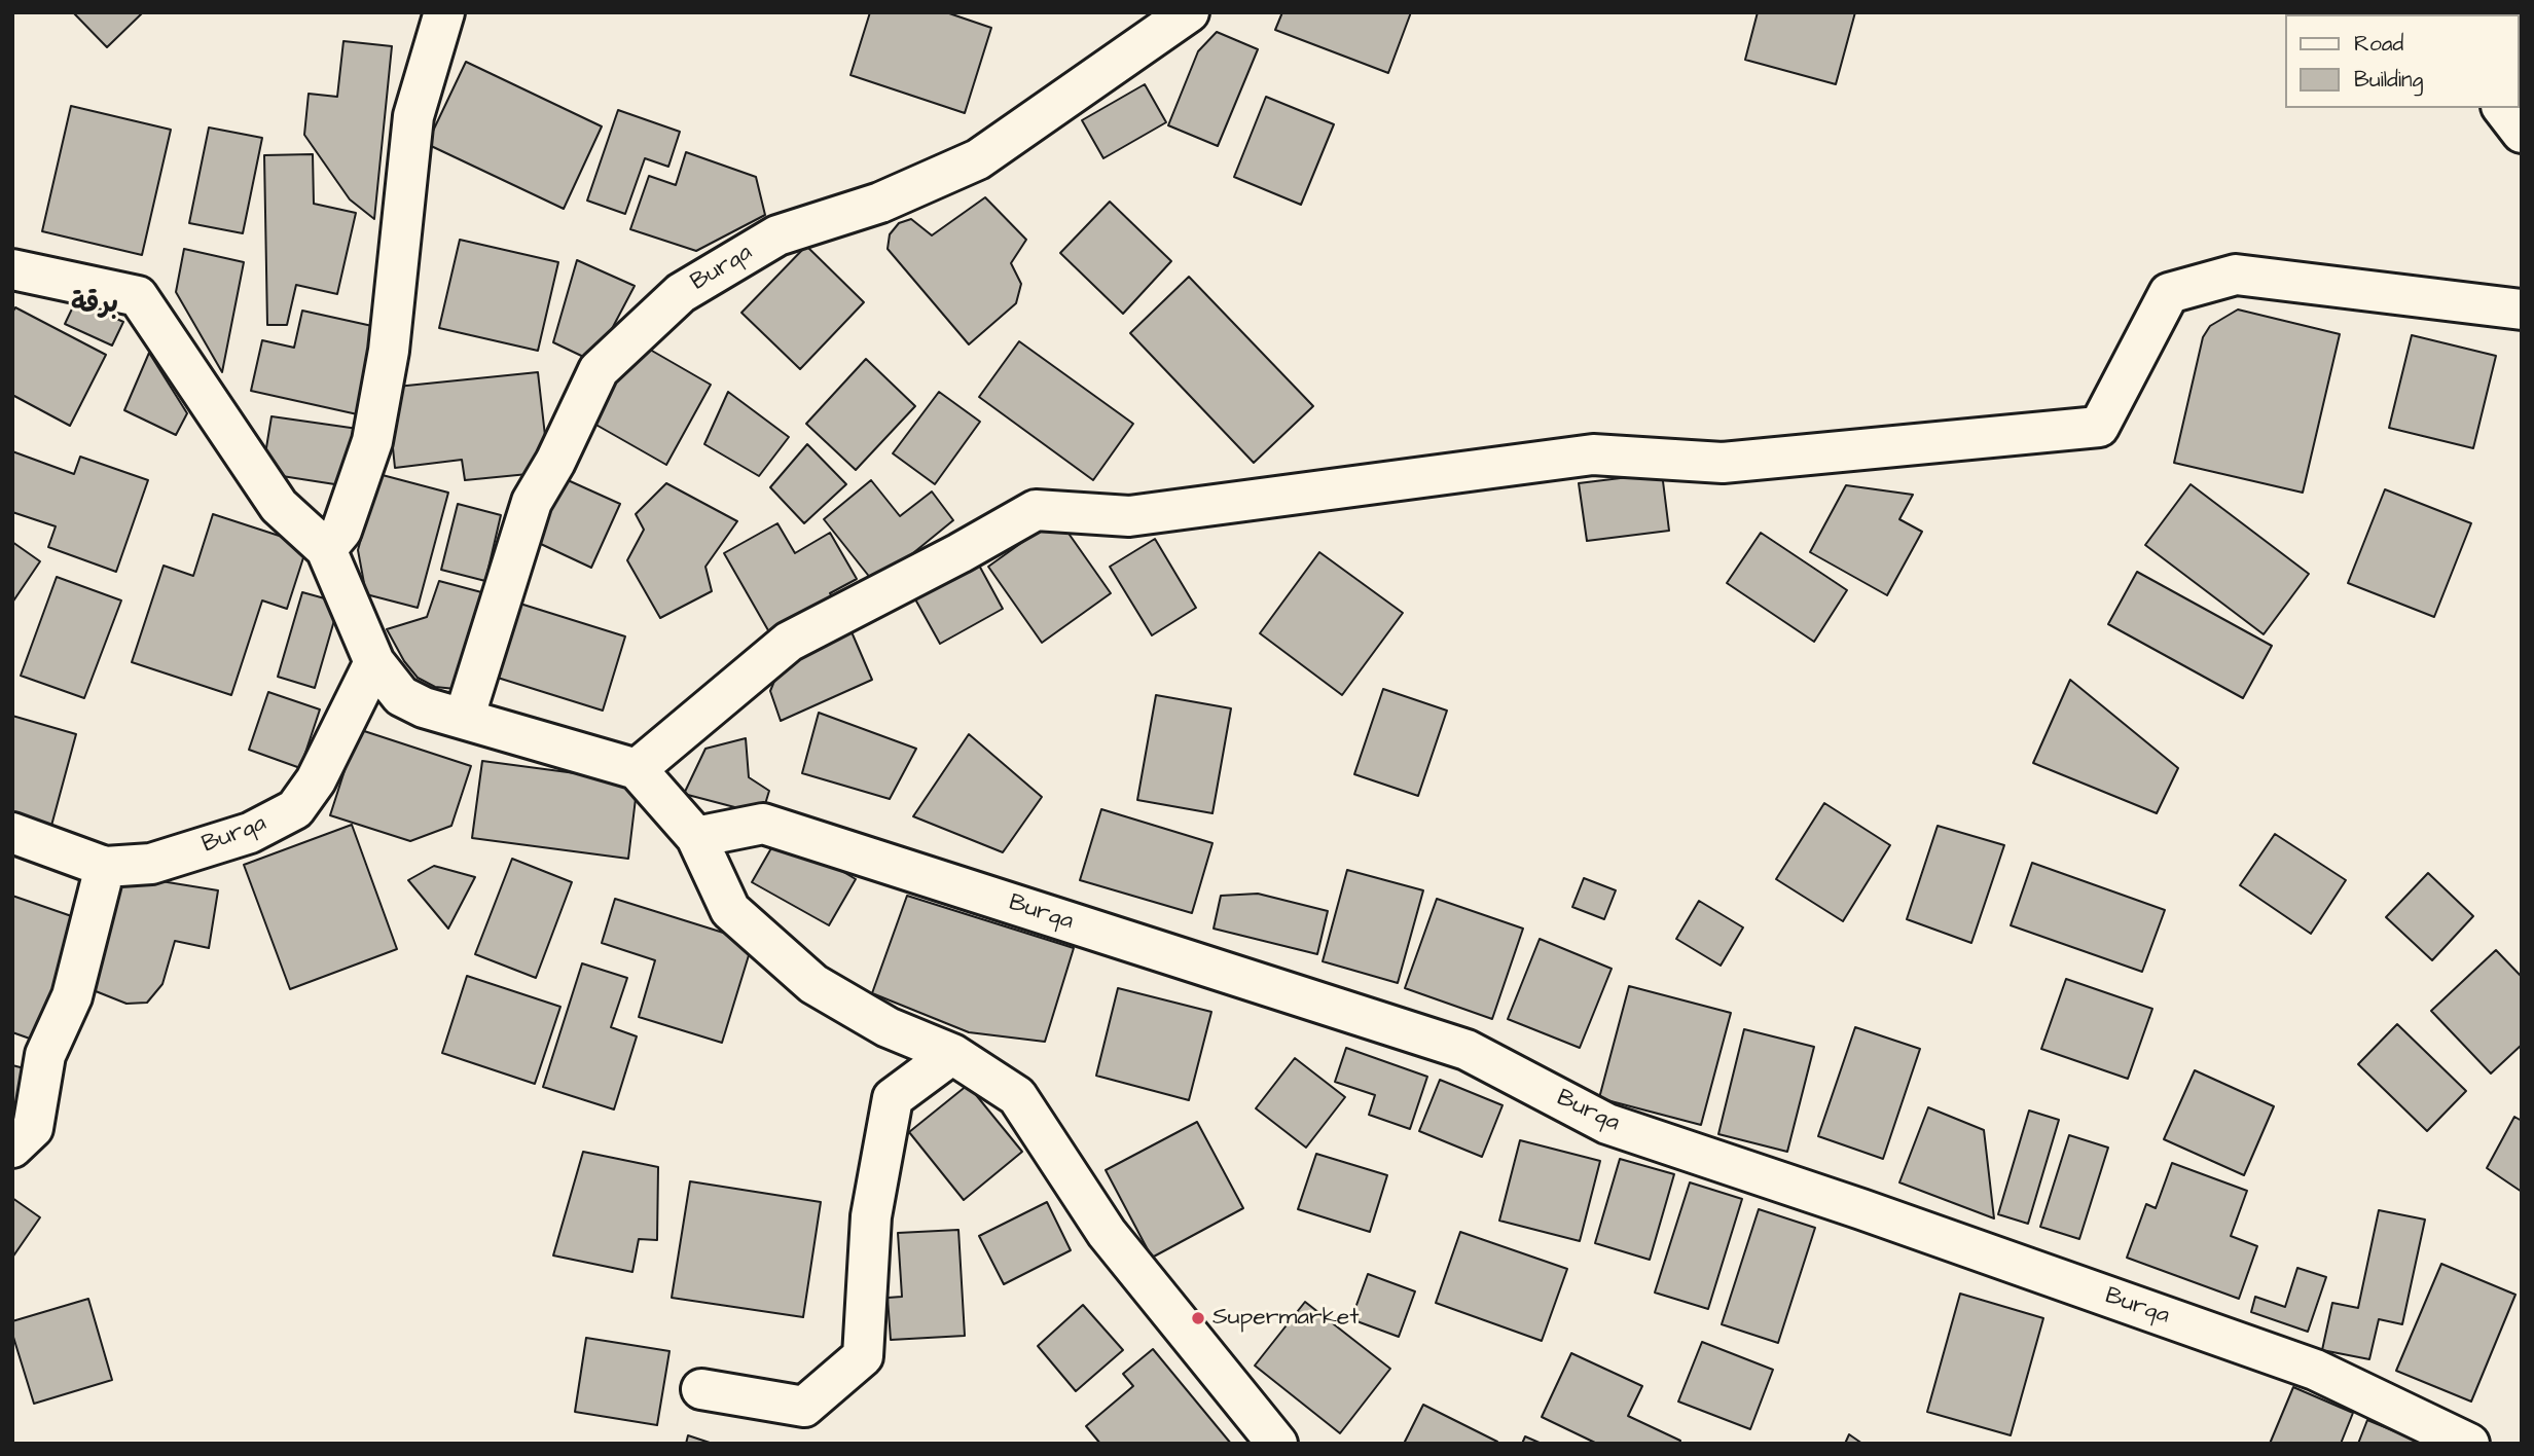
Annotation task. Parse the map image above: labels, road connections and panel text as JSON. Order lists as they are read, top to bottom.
{
  "streets": {
    "street": ["Burqa"]
  },
  "districts": ["برقة"],
  "places": ["Supermarket"],
  "legend": ["Road", "Building"]
}
